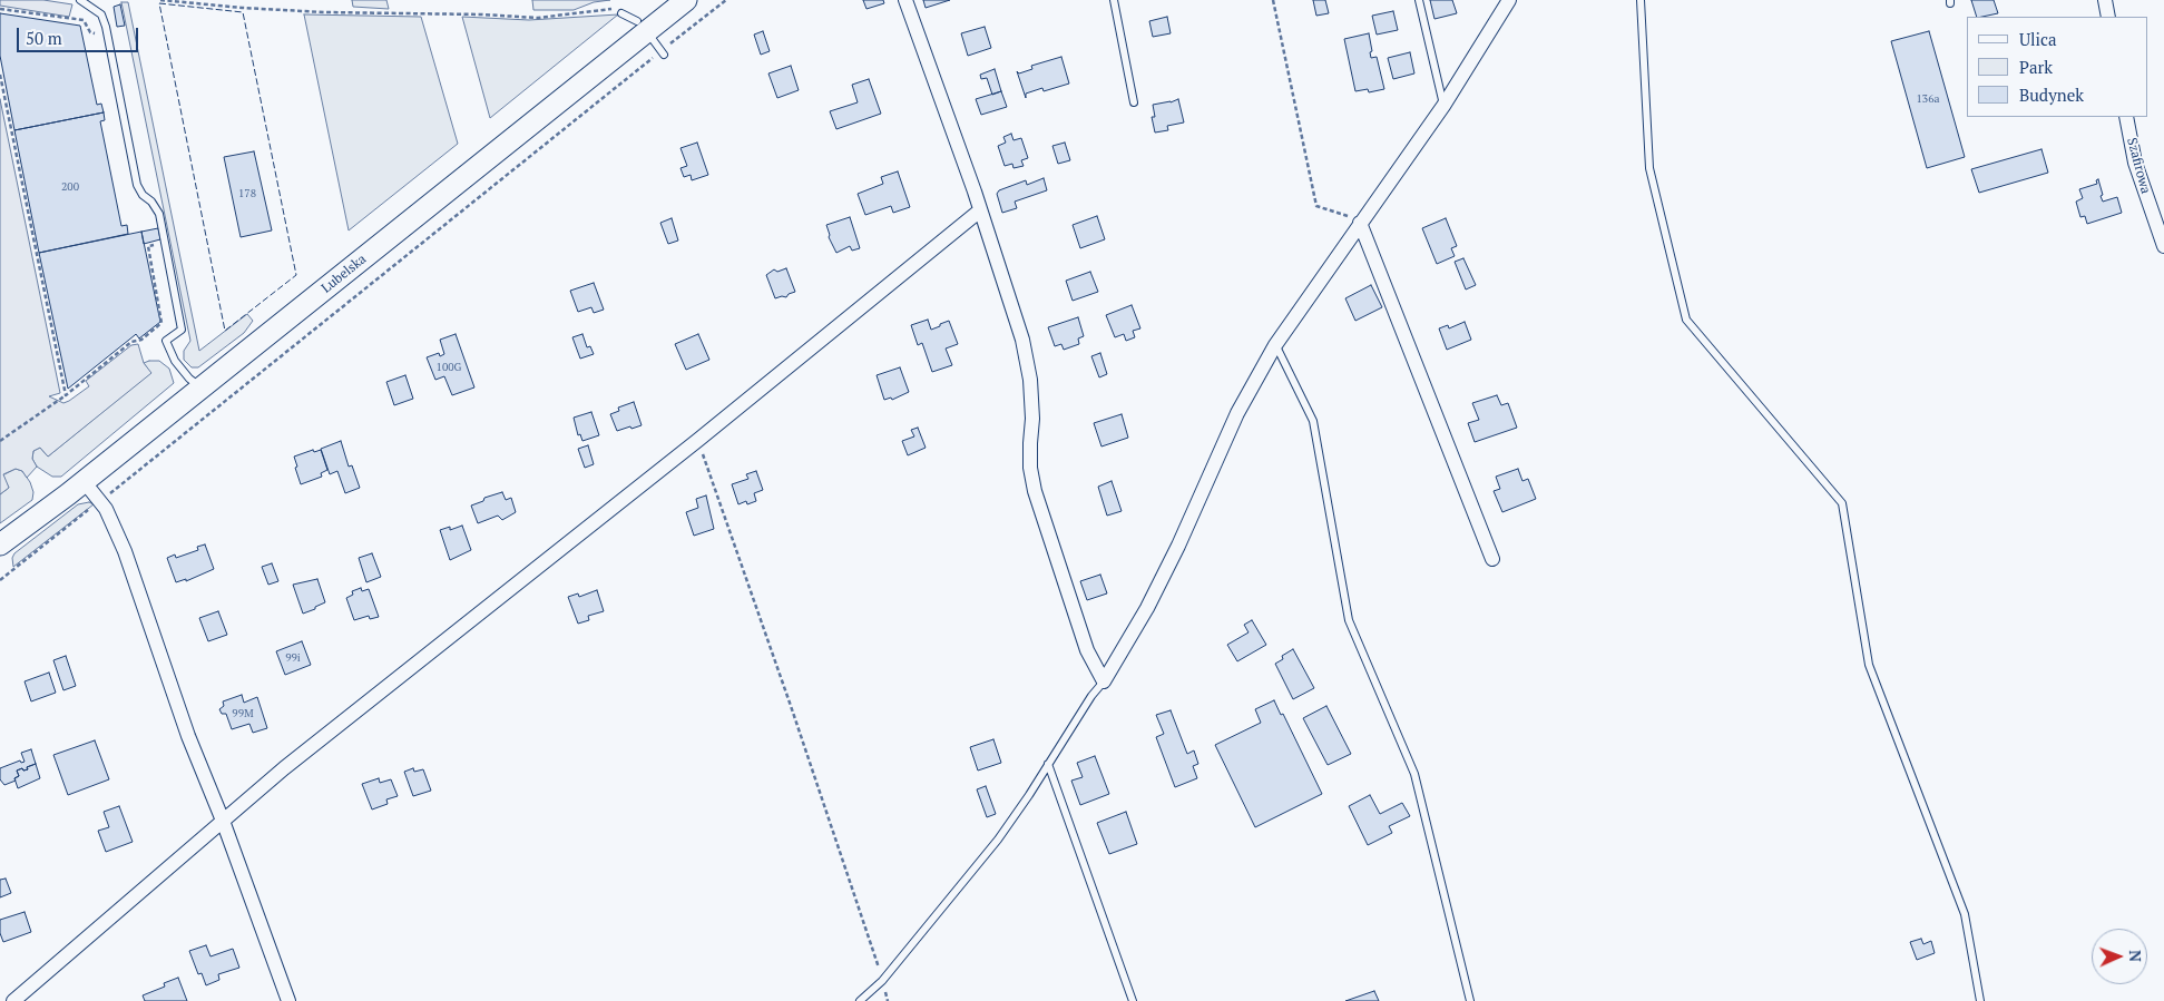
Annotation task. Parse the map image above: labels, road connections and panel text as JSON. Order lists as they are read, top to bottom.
{
  "streets": {
    "main road": ["Lubelska"],
    "street": ["Szafirowa"]
  },
  "house_numbers": [
    "136a",
    "200",
    "178",
    "100G",
    "99i",
    "99M"
  ],
  "legend": ["Ulica", "Park", "Budynek"],
  "scale_bar": "50 m",
  "north": "right"
}
